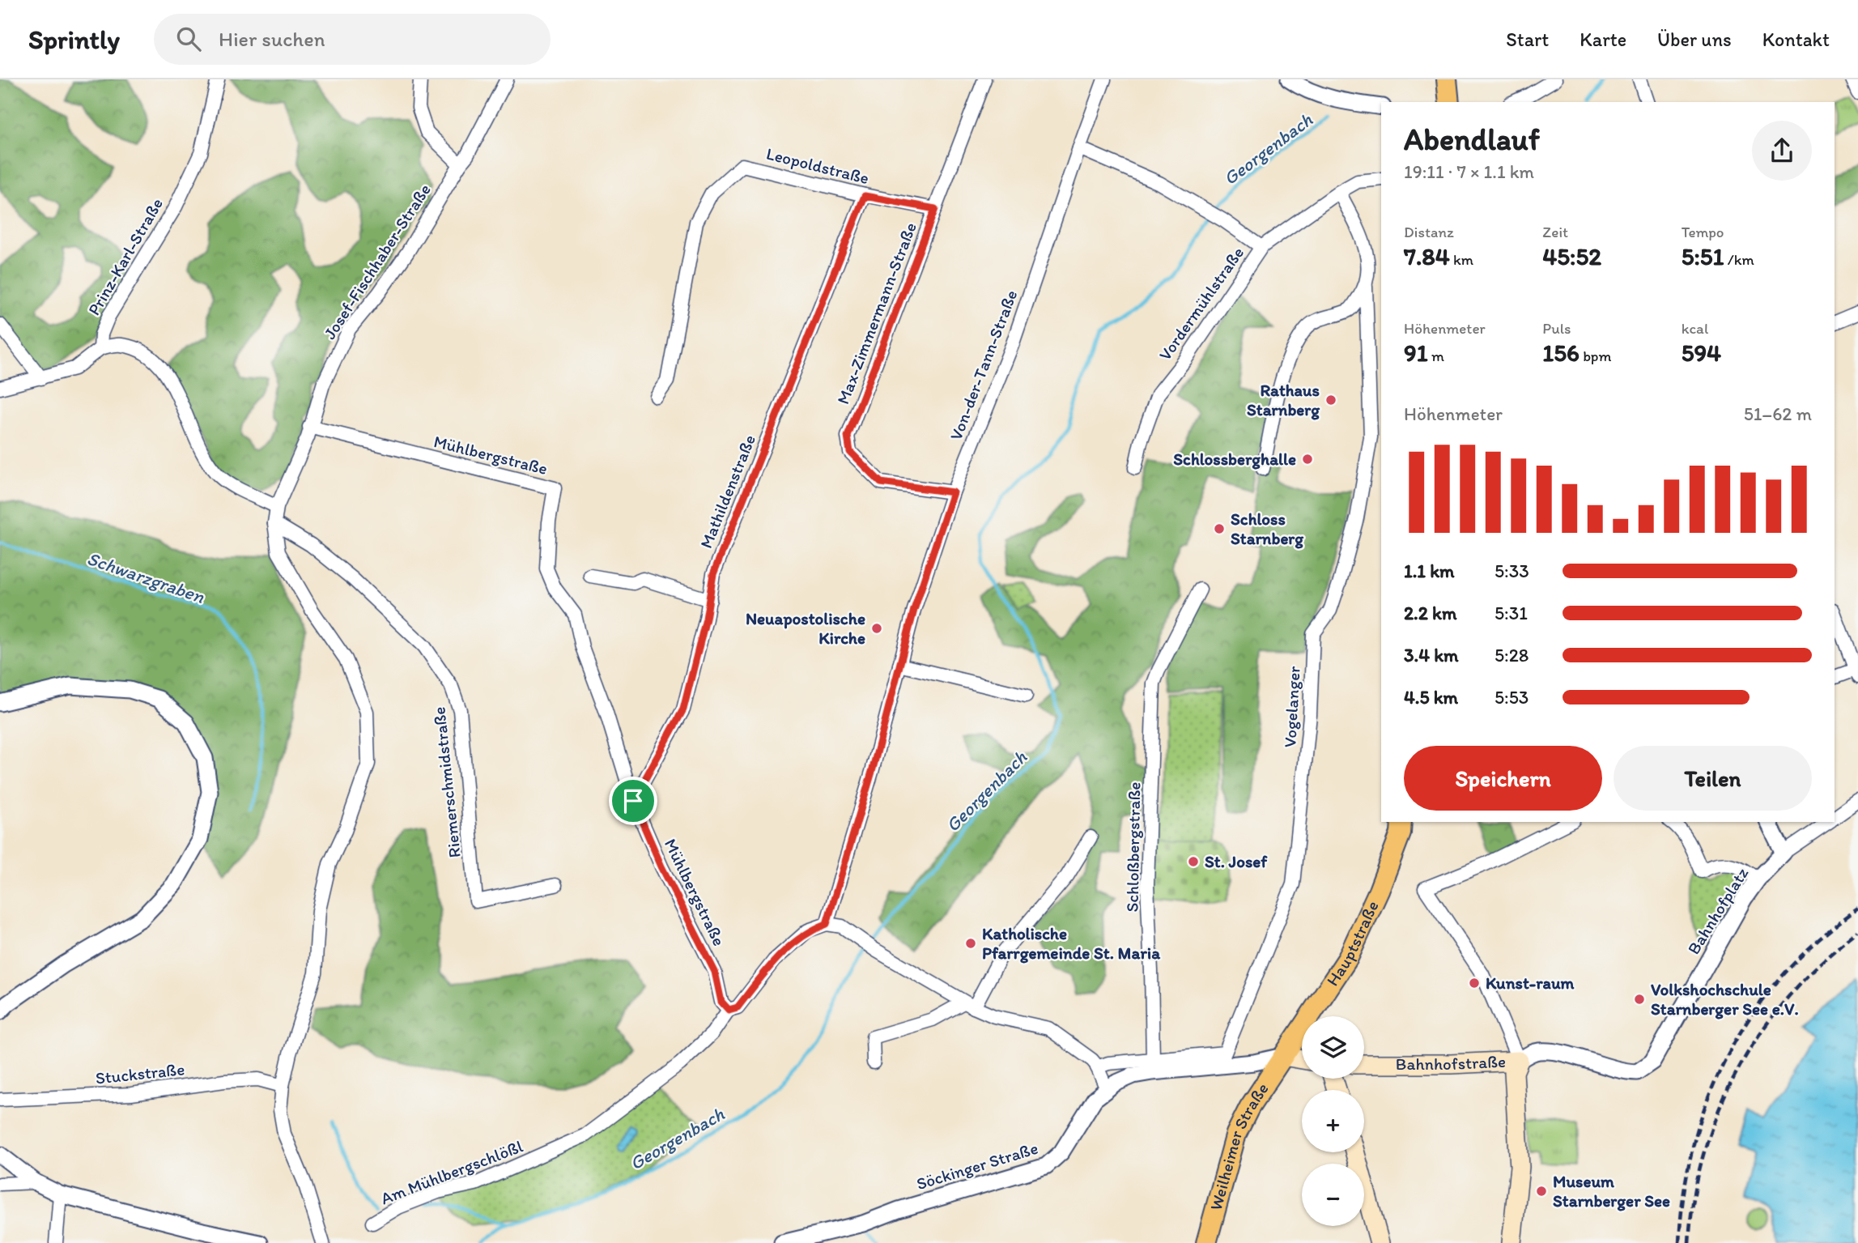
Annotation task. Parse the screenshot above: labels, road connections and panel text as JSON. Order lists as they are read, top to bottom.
{
  "streets": {
    "main road": ["Hauptstraße", "Bahnhofstraße", "Weilheimer Straße"],
    "street": [
      "Leopoldstraße",
      "Prinz-Karl-Straße",
      "Josef-Fischhaber-Straße",
      "Vordermühlstraße",
      "Max-Zimmermann-Straße",
      "Von-der-Tann-Straße",
      "Mühlbergstraße",
      "Mathildenstraße",
      "Vogelanger",
      "Riemerschmidstraße",
      "Schloßbergstraße",
      "Bahnhofplatz",
      "Stuckstraße",
      "Söckinger Straße",
      "Am Mühlbergschlößl"
    ]
  },
  "crossings": [
    ["Leopoldstraße", "Max-Zimmermann-Straße"],
    ["Leopoldstraße", "Mathildenstraße"],
    ["Josef-Fischhaber-Straße", "Mühlbergstraße"],
    ["Josef-Fischhaber-Straße", "Riemerschmidstraße"],
    ["Josef-Fischhaber-Straße", "Stuckstraße"],
    ["Max-Zimmermann-Straße", "Von-der-Tann-Straße"],
    ["Mühlbergstraße", "Mathildenstraße"],
    ["Mühlbergstraße", "Am Mühlbergschlößl"],
    ["Vogelanger", "Schloßbergstraße"],
    ["Bahnhofplatz", "Bahnhofstraße"],
    ["Hauptstraße", "Weilheimer Straße"],
    ["Hauptstraße", "Söckinger Straße"],
    ["Weilheimer Straße", "Söckinger Straße"]
  ],
  "water": ["Georgenbach", "Schwarzgraben"],
  "places": [
    "Rathaus Starnberg",
    "Schlossberghalle",
    "Schloss Starnberg",
    "Neuapostolische Kirche",
    "St. Josef",
    "Katholische Pfarrgemeinde St. Maria",
    "Kunst-raum",
    "Volkshochschule Starnberger See e.V.",
    "Museum Starnberger See"
  ],
  "page": {
    "header": "Sprintly",
    "search": "Hier suchen",
    "nav": [
      "Start",
      "Karte",
      "Über uns",
      "Kontakt"
    ],
    "heading": ["Abendlauf", "19:11 · 7 × 1.1 km"],
    "stats": [
      ["Distanz", "7.84 km"],
      ["Zeit", "45:52"],
      ["Tempo", "5:51 /km"],
      ["Höhenmeter", "91 m"],
      ["Puls", "156 bpm"],
      ["kcal", "594"]
    ],
    "chart": ["Höhenmeter", "51–62 m"],
    "list": [
      {
        "name": "1.1 km",
        "note": "5:33"
      },
      {
        "name": "2.2 km",
        "note": "5:31"
      },
      {
        "name": "3.4 km",
        "note": "5:28"
      },
      {
        "name": "4.5 km",
        "note": "5:53"
      }
    ],
    "buttons": ["Speichern", "Teilen"],
    "map_buttons": ["+", "−"]
  }
}
